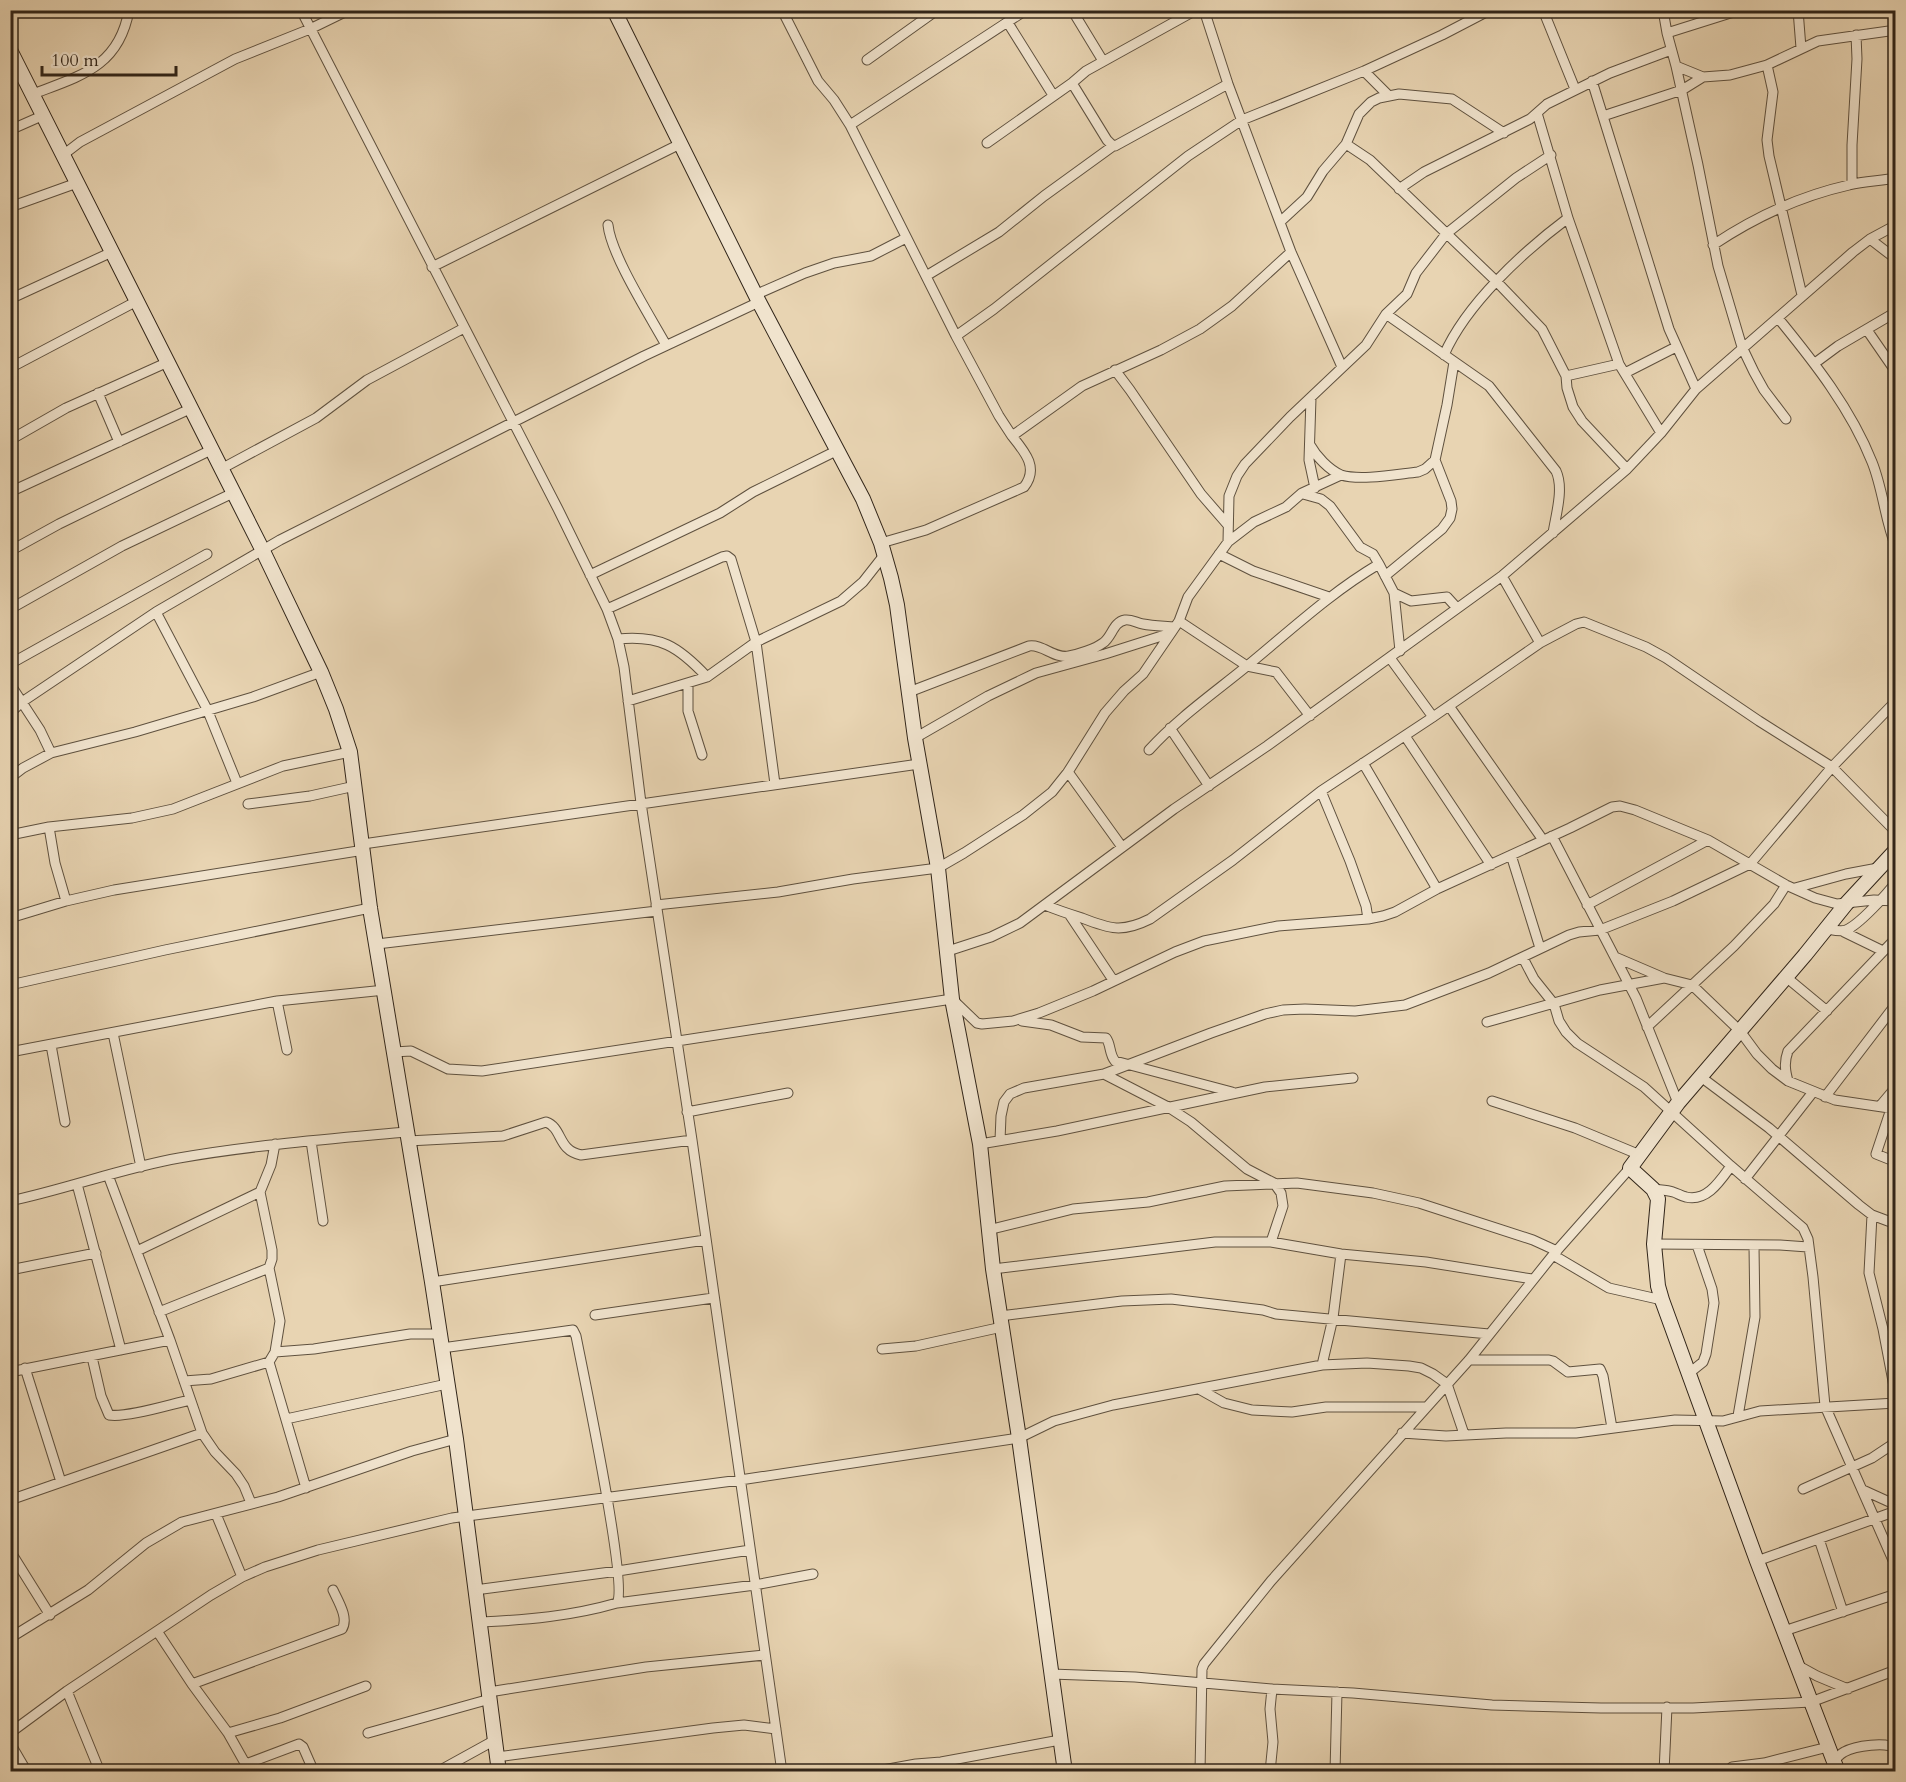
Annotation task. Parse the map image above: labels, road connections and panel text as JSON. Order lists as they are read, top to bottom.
{
  "scale_bar": "100 m"
}
